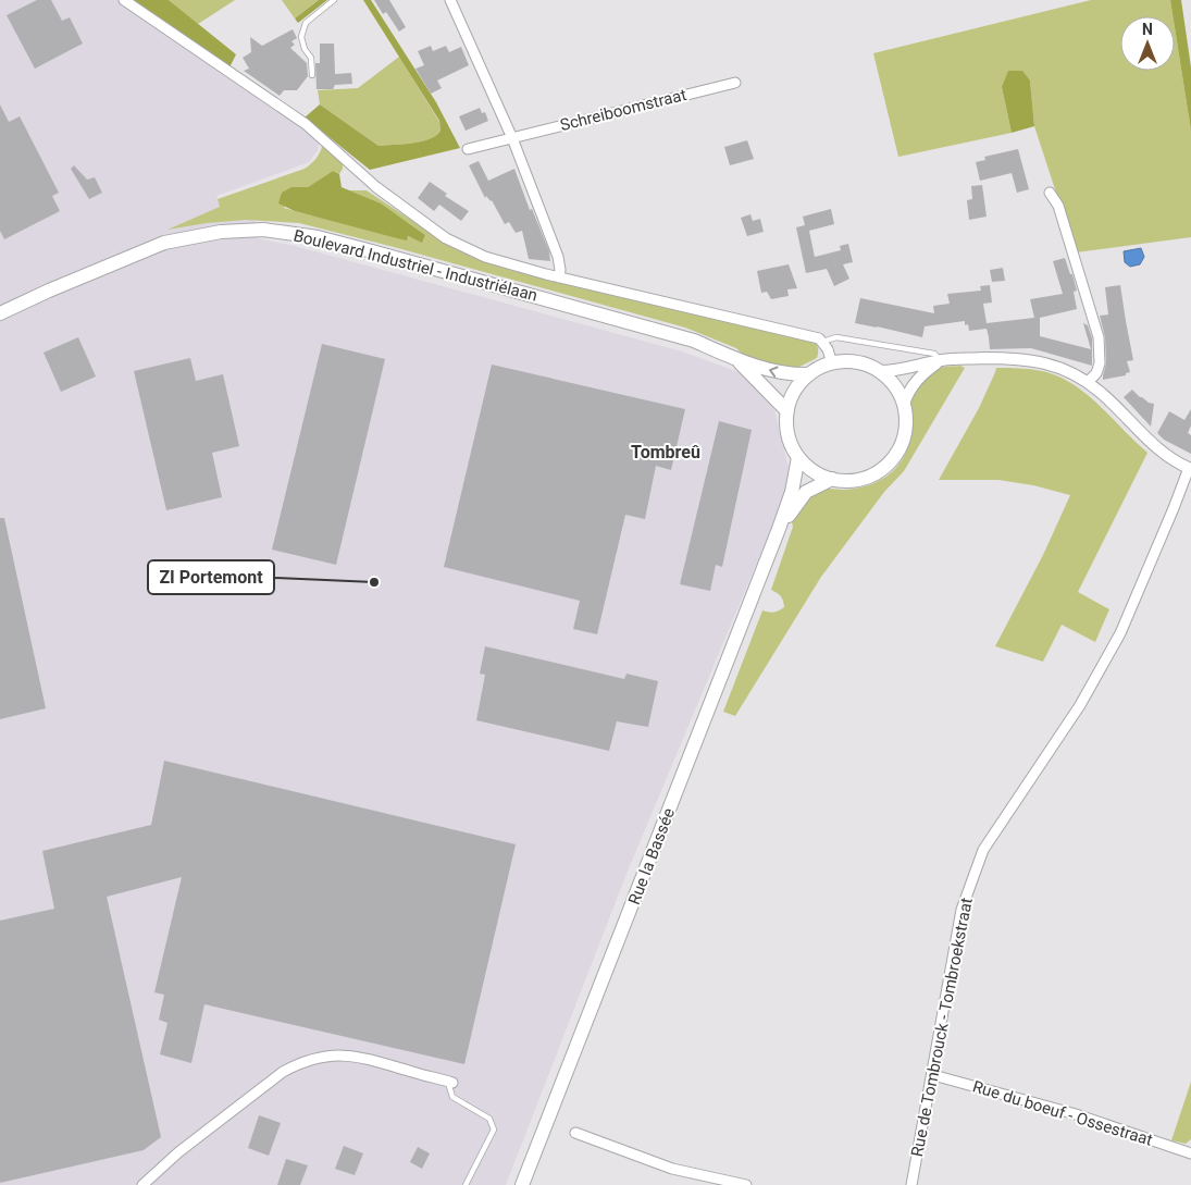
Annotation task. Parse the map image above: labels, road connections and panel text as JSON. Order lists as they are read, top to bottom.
{
  "streets": {
    "main road": ["Boulevard Industriel - Industriélaan", "Rue la Bassée"],
    "street": ["Schreiboomstraat", "Rue de Tombrouck - Tombroekstraat", "Rue du boeuf - Ossestraat"]
  },
  "crossings": [
    ["Boulevard Industriel - Industriélaan", "Rue la Bassée"],
    ["Rue de Tombrouck - Tombroekstraat", "Rue du boeuf - Ossestraat"]
  ],
  "districts": ["Tombreû"],
  "places": ["ZI Portemont"],
  "north": "top"
}
